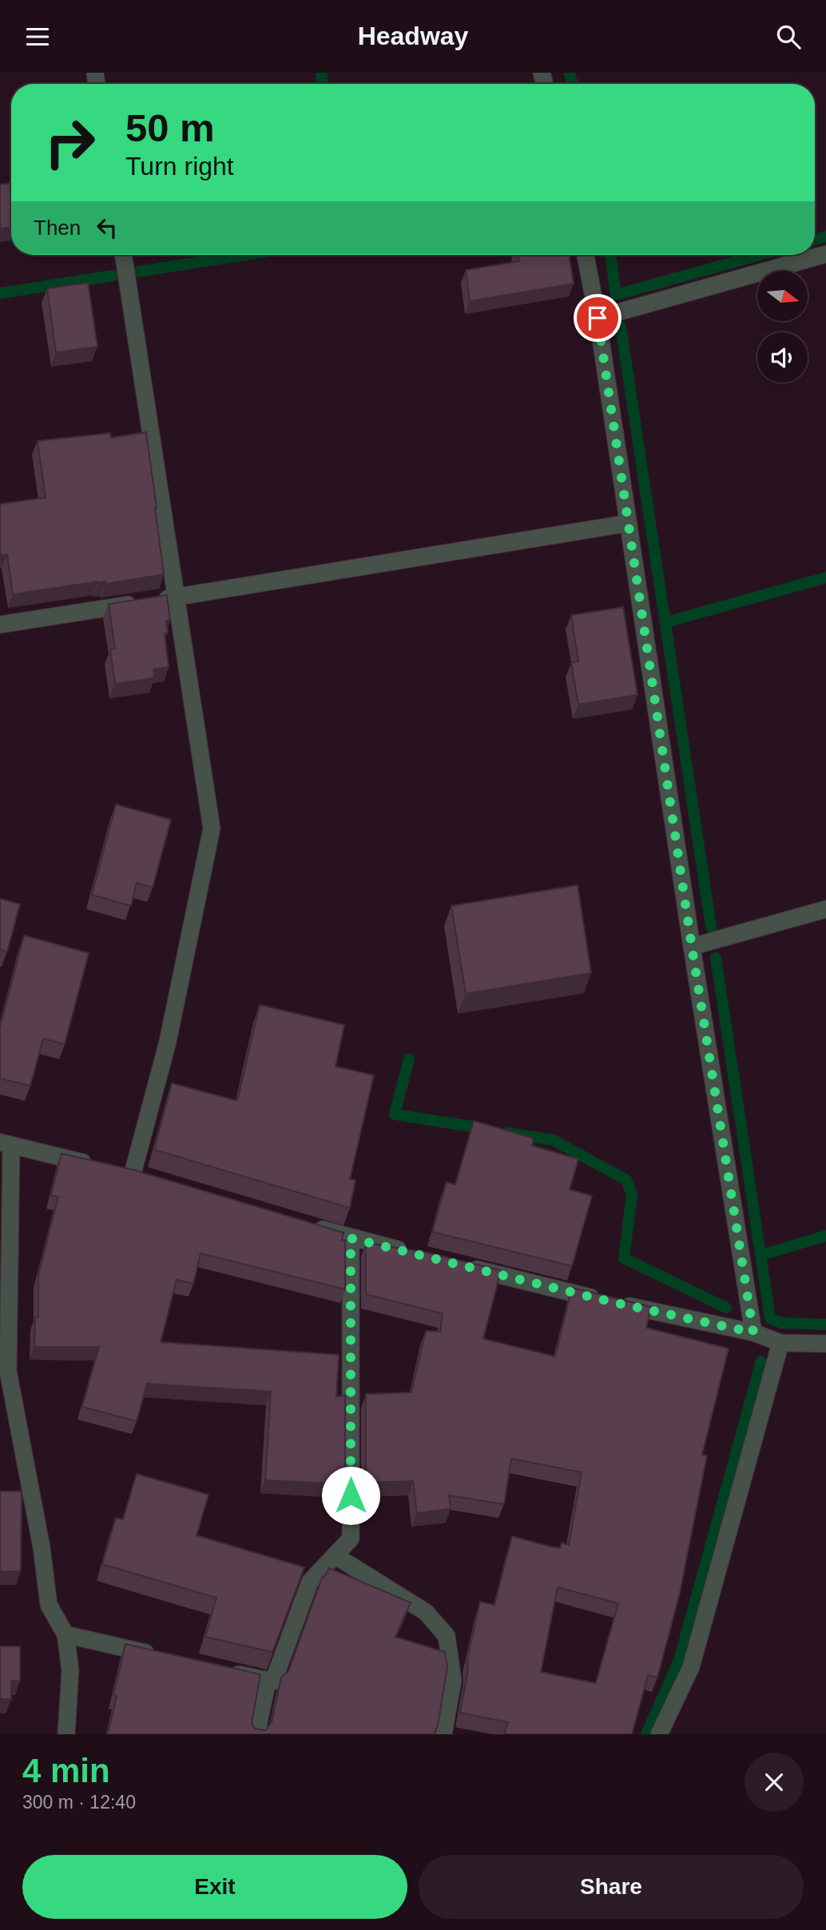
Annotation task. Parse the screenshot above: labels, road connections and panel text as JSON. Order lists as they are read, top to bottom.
{
  "north": "right",
  "page": {
    "header": "Headway",
    "turn": ["50 m", "Turn right"],
    "then": "Then",
    "heading": ["4 min", "300 m · 12:40"],
    "buttons": ["Exit", "Share"]
  }
}
